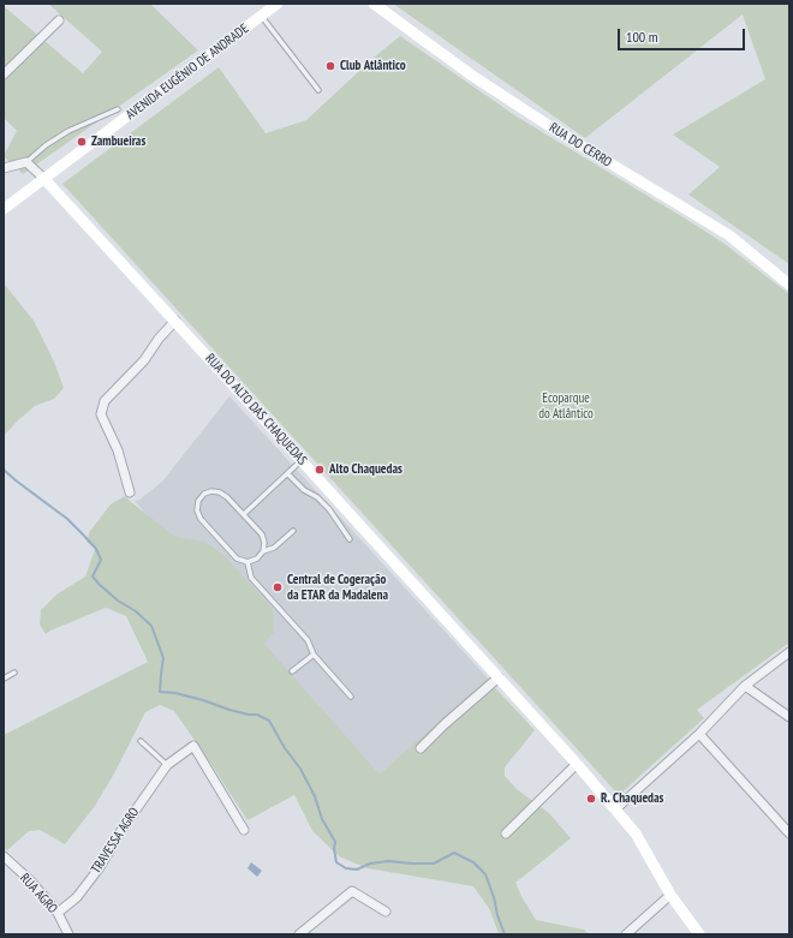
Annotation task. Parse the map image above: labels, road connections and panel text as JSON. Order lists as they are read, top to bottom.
{
  "streets": {
    "street": [
      "AVENIDA EUGÉNIO DE ANDRADE",
      "RUA DO CERRO",
      "RUA DO ALTO DAS CHAQUEDAS",
      "TRAVESSA AGRO",
      "RUA AGRO"
    ]
  },
  "crossings": [
    ["AVENIDA EUGÉNIO DE ANDRADE", "RUA DO ALTO DAS CHAQUEDAS"],
    ["TRAVESSA AGRO", "RUA AGRO"]
  ],
  "parks": ["Ecoparque do Atlântico"],
  "places": [
    "Club Atlântico",
    "Zambueiras",
    "Alto Chaquedas",
    "Central de Cogeração da ETAR da Madalena",
    "R. Chaquedas"
  ],
  "scale_bar": "100 m"
}
